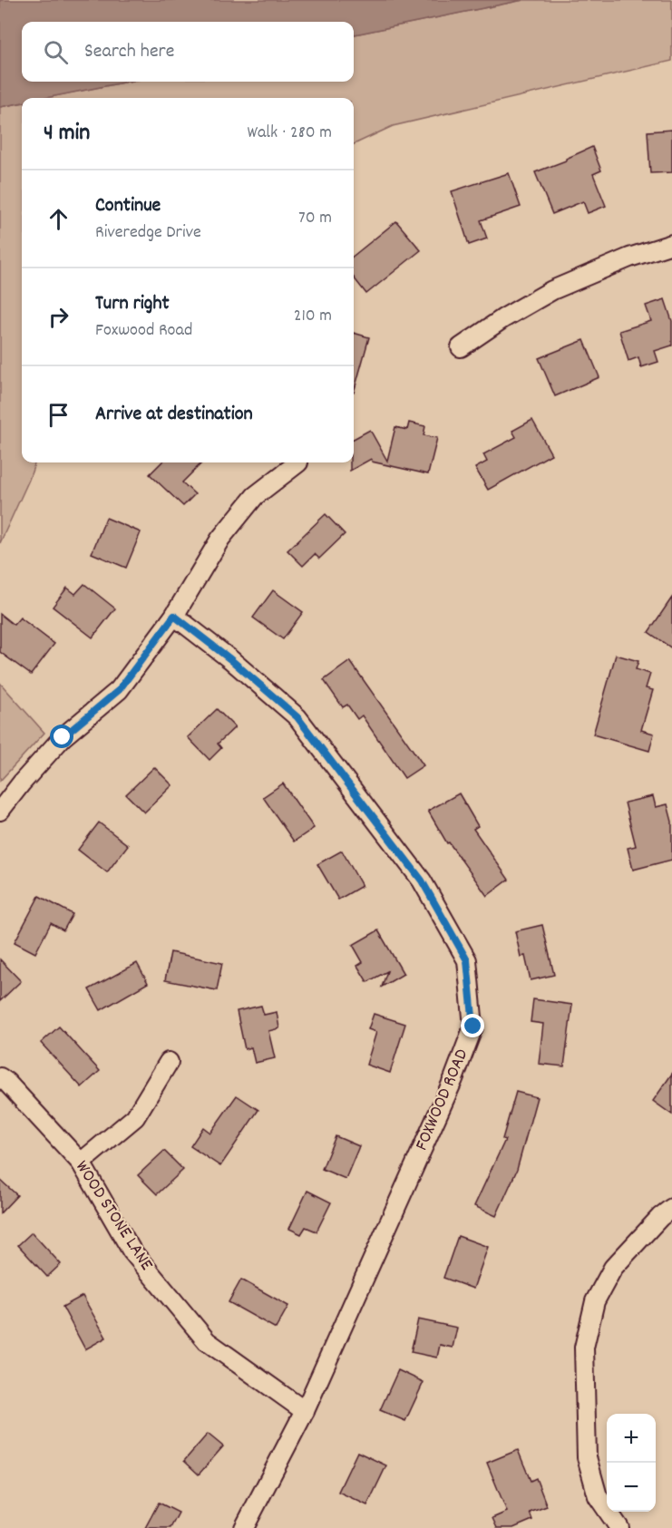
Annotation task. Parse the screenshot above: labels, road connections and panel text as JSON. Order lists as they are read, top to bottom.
{
  "streets": {
    "street": ["FOXWOOD ROAD", "WOOD STONE LANE"]
  },
  "crossings": [
    ["FOXWOOD ROAD", "WOOD STONE LANE"]
  ],
  "page": {
    "search": "Search here",
    "heading": ["4 min", "Walk · 280 m"],
    "list": [
      ["Continue", "Riveredge Drive", "70 m"],
      ["Turn right", "Foxwood Road", "210 m"],
      "Arrive at destination"
    ],
    "map_buttons": ["+", "−"]
  }
}
